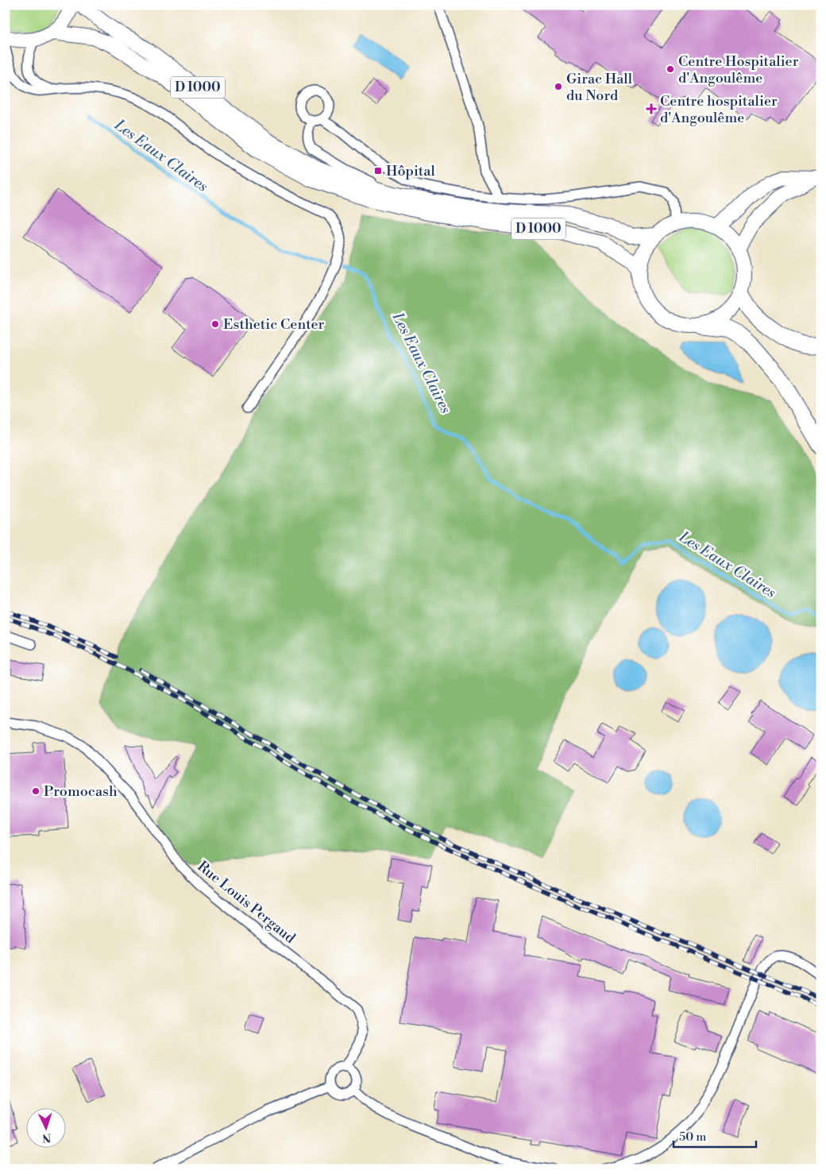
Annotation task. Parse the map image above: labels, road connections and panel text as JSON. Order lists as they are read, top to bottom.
{
  "streets": {
    "main road": ["D 1000"],
    "street": ["Rue Louis Pergaud"]
  },
  "water": ["Les Eaux Claires"],
  "places": {
    "other": [
      "Centre Hospitalier d'Angoulême",
      "Girac Hall du Nord",
      "Esthetic Center",
      "Promocash"
    ],
    "health": ["Centre hospitalier d'Angoulême"],
    "transit": ["Hôpital"]
  },
  "scale_bar": "50 m",
  "north": "bottom"
}
